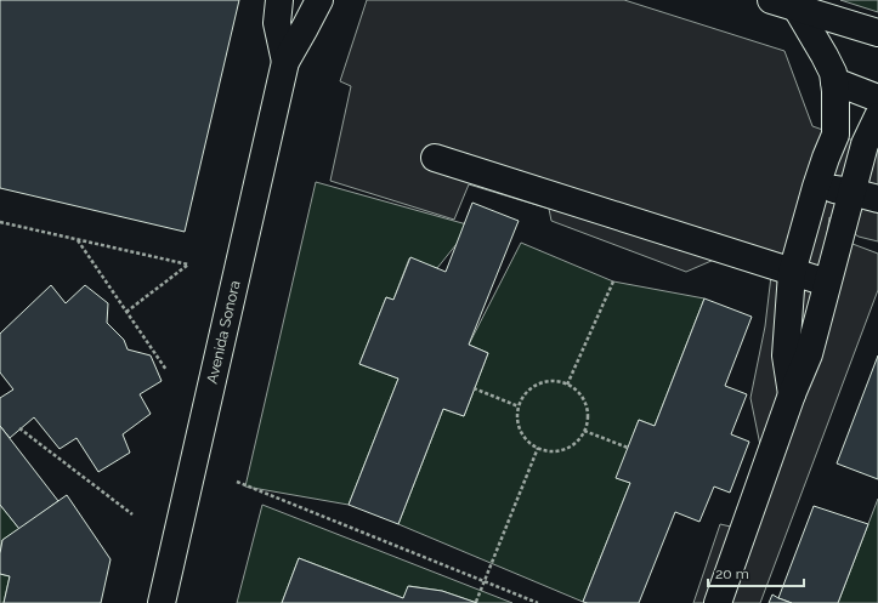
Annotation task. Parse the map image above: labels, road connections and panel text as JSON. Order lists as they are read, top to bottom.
{
  "streets": {
    "main road": ["Avenida Sonora"]
  },
  "scale_bar": "20 m"
}
